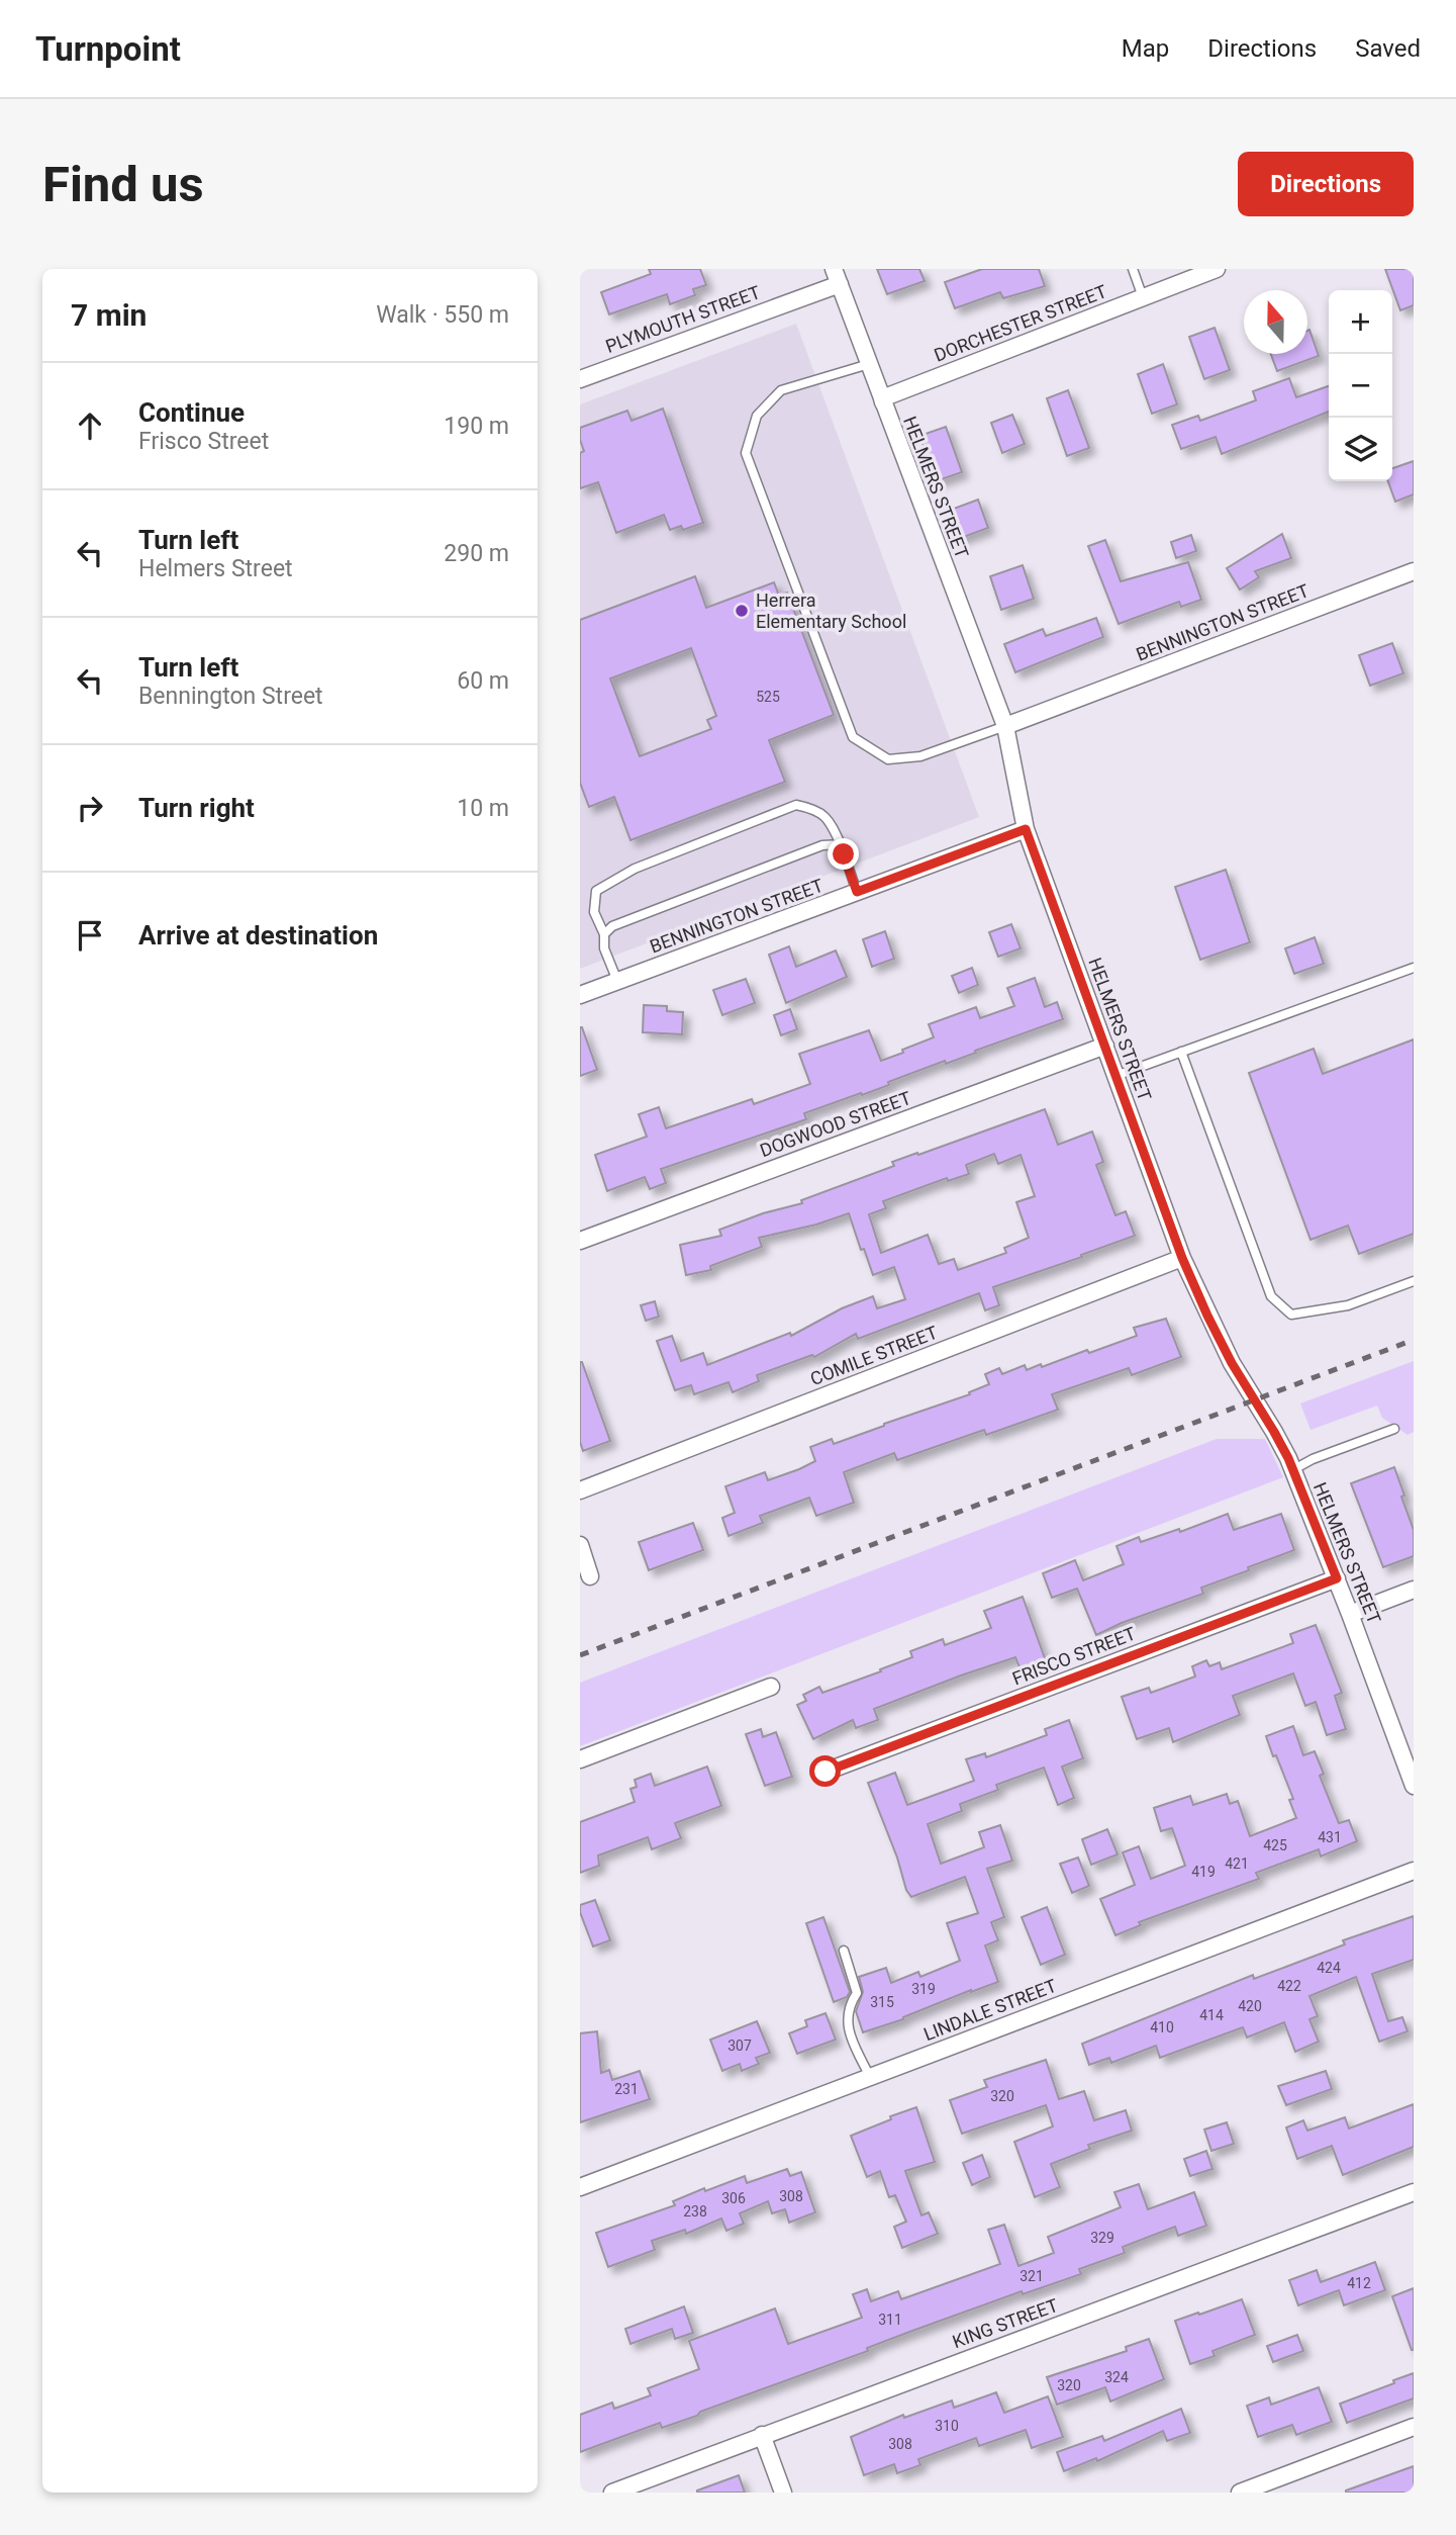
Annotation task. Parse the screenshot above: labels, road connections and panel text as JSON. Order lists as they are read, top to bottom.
{
  "streets": {
    "street": [
      "PLYMOUTH STREET",
      "DORCHESTER STREET",
      "HELMERS STREET",
      "BENNINGTON STREET",
      "DOGWOOD STREET",
      "COMILE STREET",
      "FRISCO STREET",
      "LINDALE STREET",
      "KING STREET"
    ]
  },
  "crossings": [
    ["PLYMOUTH STREET", "HELMERS STREET"],
    ["DORCHESTER STREET", "HELMERS STREET"],
    ["HELMERS STREET", "BENNINGTON STREET"],
    ["HELMERS STREET", "DOGWOOD STREET"],
    ["HELMERS STREET", "COMILE STREET"],
    ["HELMERS STREET", "FRISCO STREET"]
  ],
  "places": ["Herrera Elementary School"],
  "house_numbers": [
    "525",
    "431",
    "425",
    "421",
    "419",
    "424",
    "422",
    "319",
    "315",
    "420",
    "414",
    "410",
    "307",
    "231",
    "320",
    "308",
    "306",
    "238",
    "329",
    "321",
    "412",
    "311",
    "324",
    "320",
    "310",
    "308"
  ],
  "north": "top",
  "page": {
    "header": "Turnpoint",
    "nav": ["Map", "Directions", "Saved"],
    "buttons": "Directions",
    "title": "Find us",
    "heading": ["7 min", "Walk · 550 m"],
    "map_buttons": ["+", "−"],
    "list": [
      ["Continue", "Frisco Street", "190 m"],
      ["Turn left", "Helmers Street", "290 m"],
      ["Turn left", "Bennington Street", "60 m"],
      ["Turn right", "10 m"],
      "Arrive at destination"
    ]
  }
}
